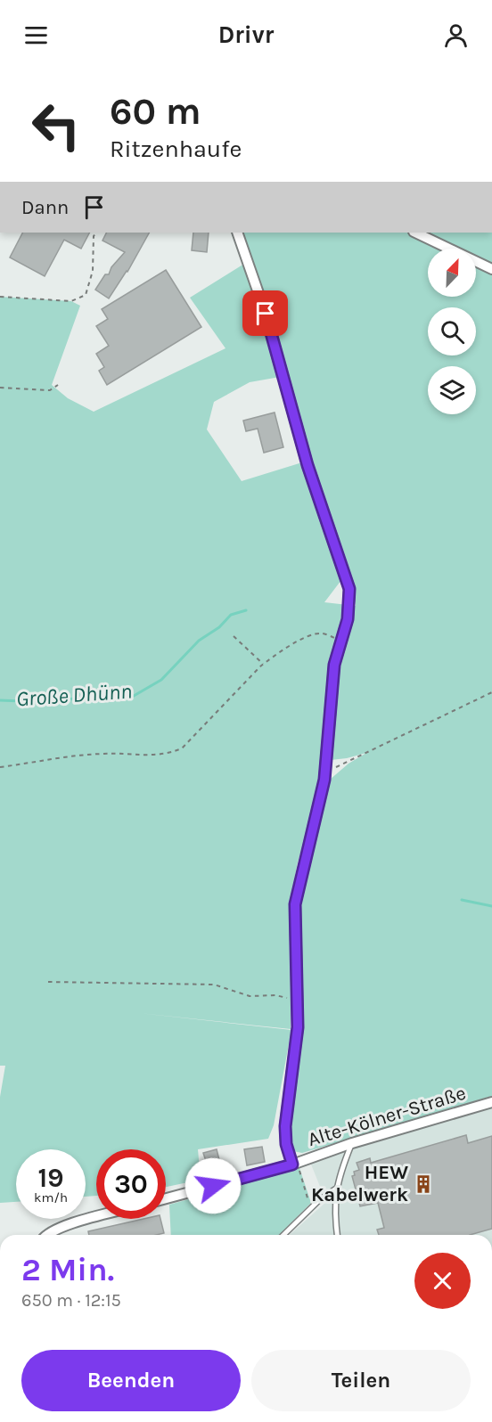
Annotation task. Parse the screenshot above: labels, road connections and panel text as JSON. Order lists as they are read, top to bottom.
{
  "streets": {
    "street": ["Alte-Kölner-Straße"]
  },
  "water": ["Große Dhünn"],
  "places": {
    "building": ["HEW Kabelwerk"]
  },
  "north": "top right",
  "page": {
    "header": "Drivr",
    "turn": ["60 m", "Ritzenhaufe"],
    "then": "Dann",
    "speed": "19 km/h",
    "limit": "30",
    "heading": ["2 Min.", "650 m · 12:15"],
    "buttons": ["Beenden", "Teilen"]
  }
}
